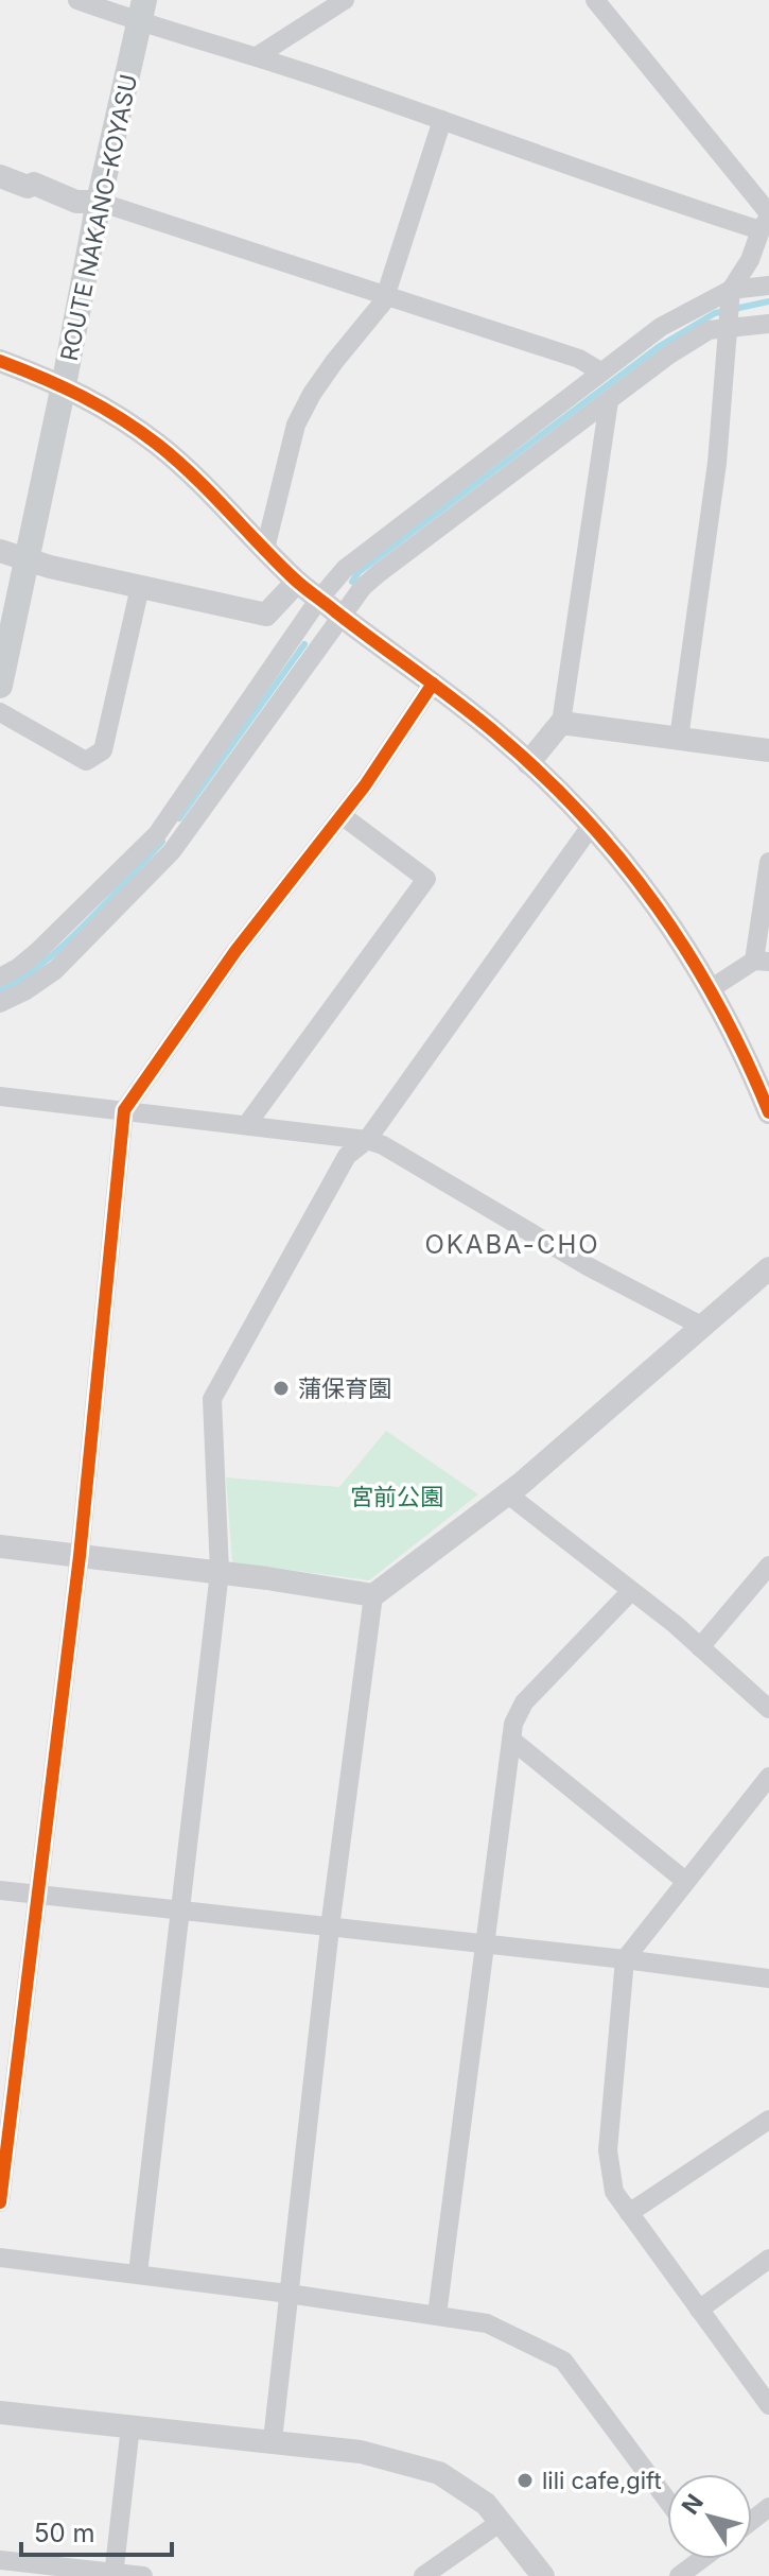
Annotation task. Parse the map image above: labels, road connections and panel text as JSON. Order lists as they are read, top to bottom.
{
  "streets": {
    "main road": ["ROUTE NAKANO-KOYASU"]
  },
  "districts": ["OKABA-CHO"],
  "parks": ["宮前公園"],
  "places": ["蒲保育園", "lili cafe,gift"],
  "scale_bar": "50 m",
  "north": "top left"
}
